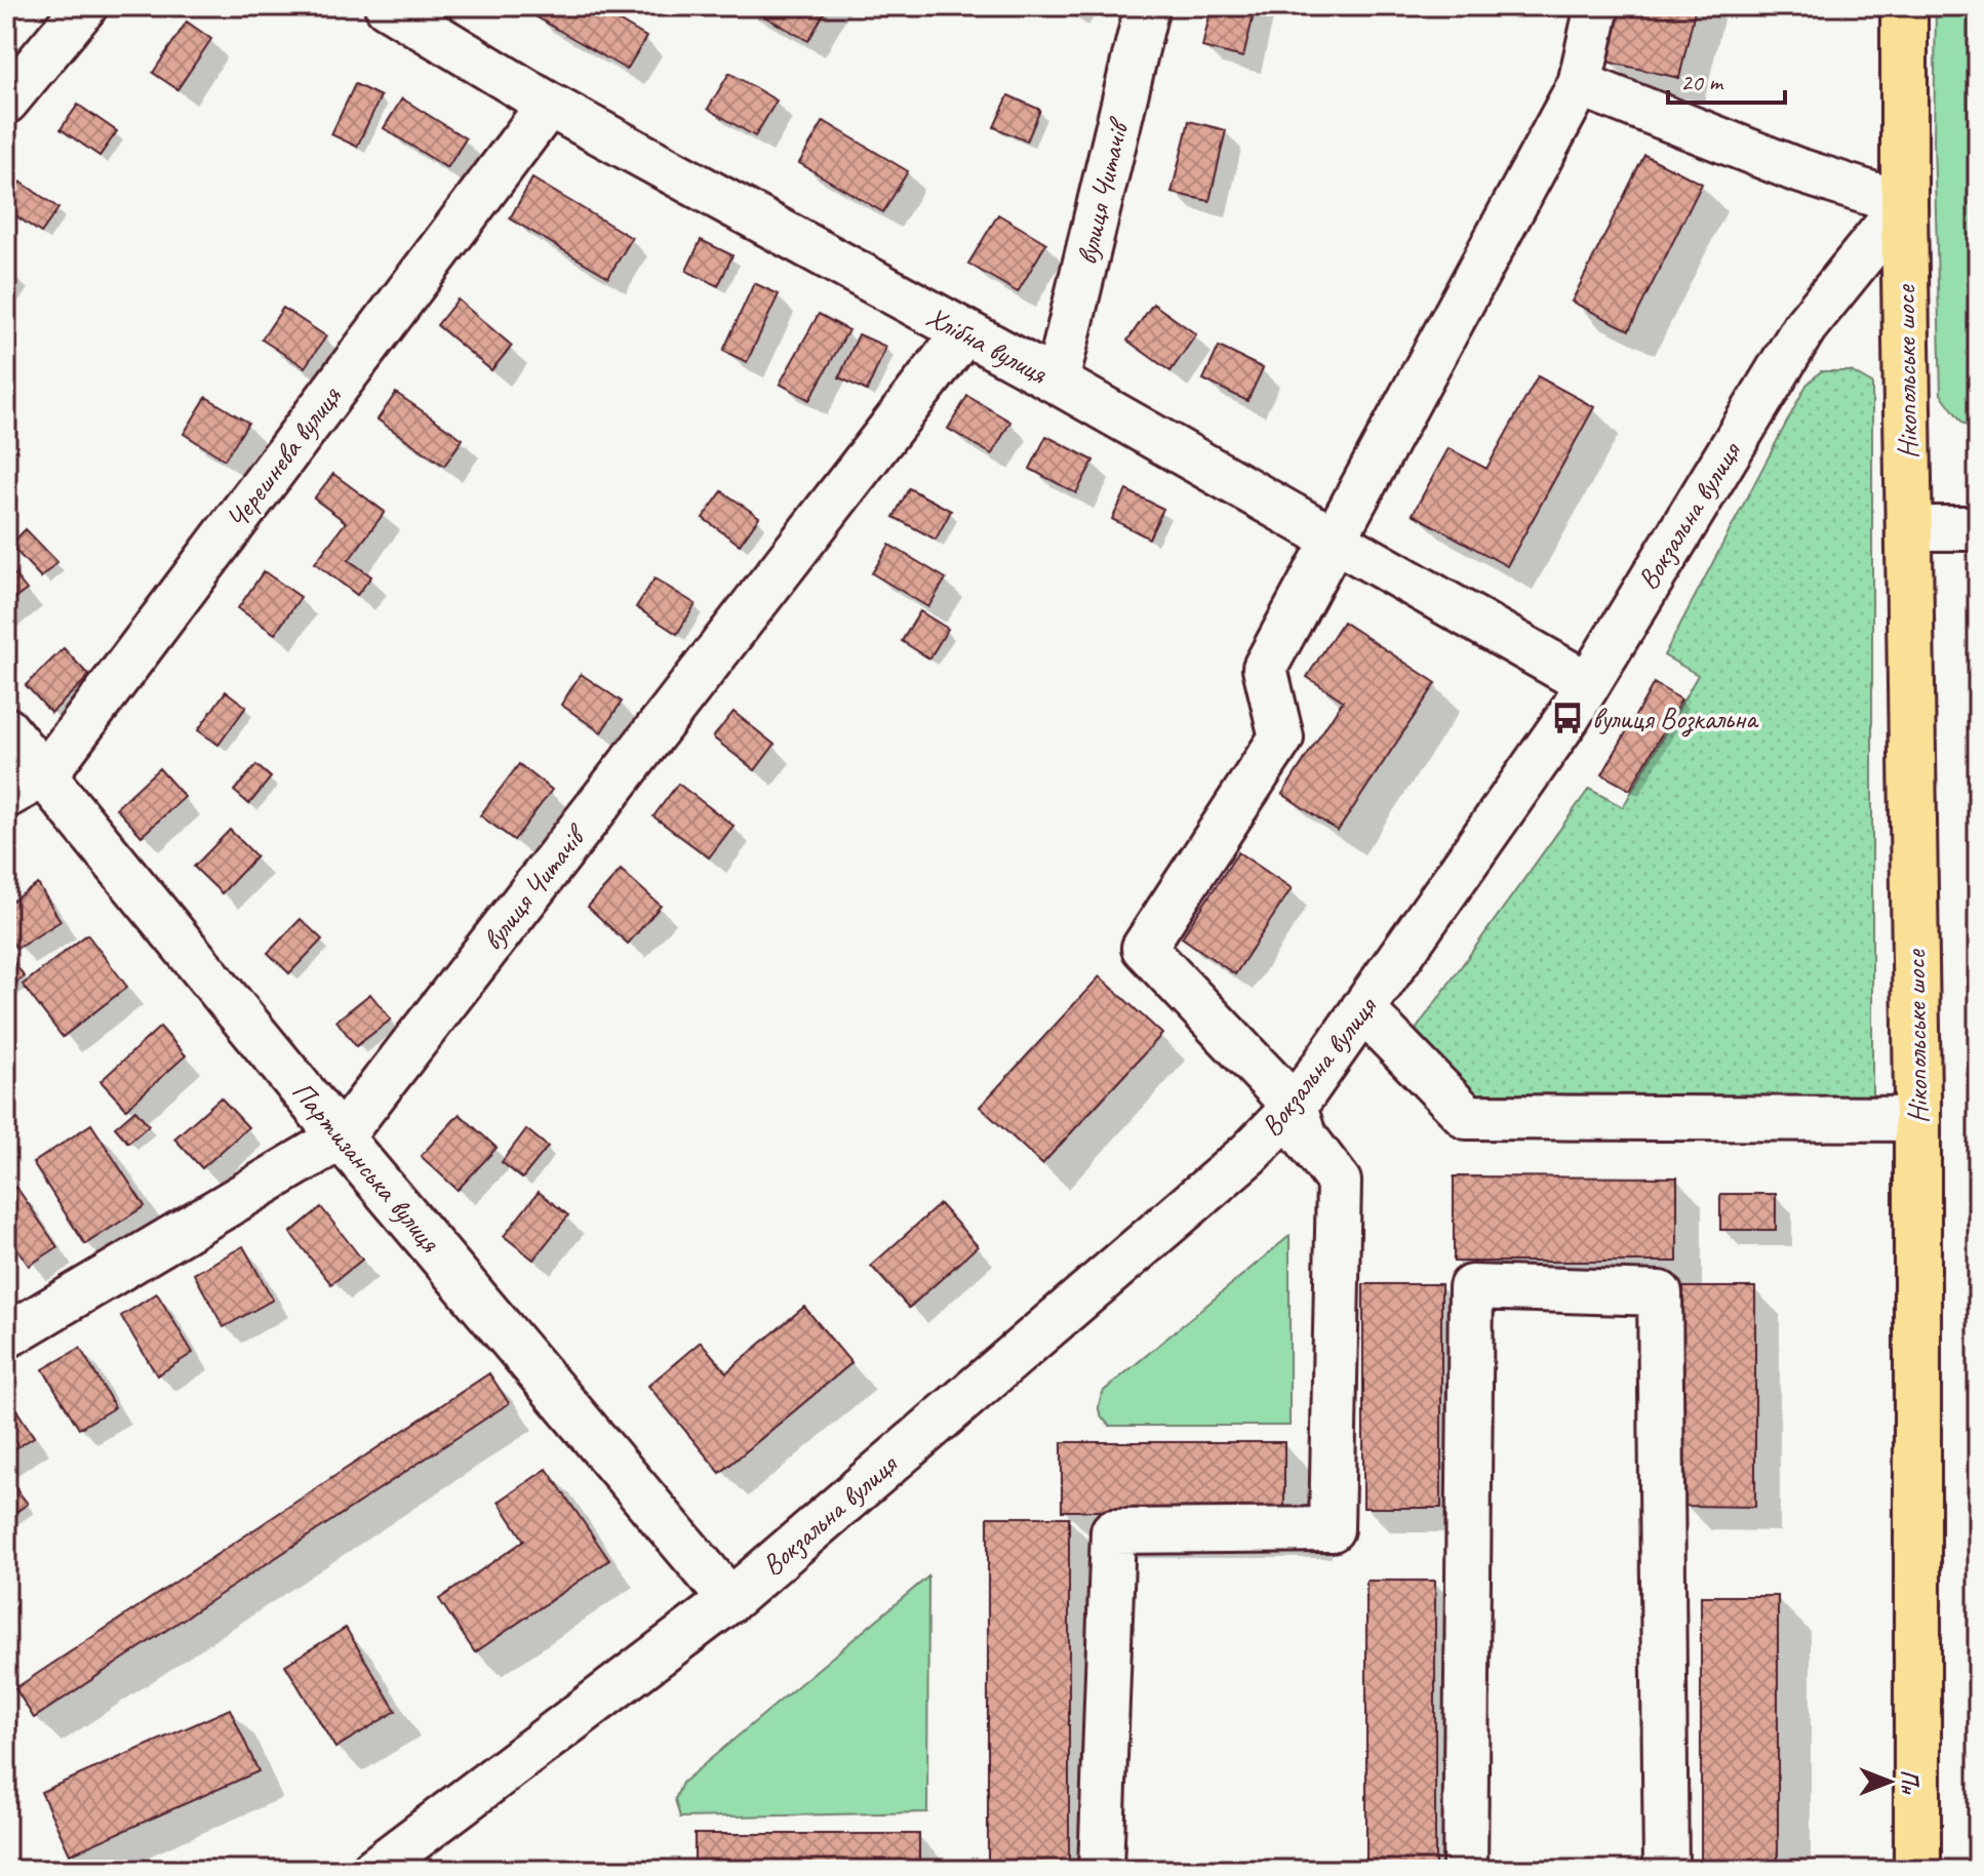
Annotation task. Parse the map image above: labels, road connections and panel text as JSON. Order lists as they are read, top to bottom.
{
  "streets": {
    "main road": ["Нікопольське шосе"],
    "street": [
      "вулиця Читачів",
      "Хлібна вулиця",
      "Черешнева вулиця",
      "Вокзальна вулиця",
      "Партизанська вулиця"
    ]
  },
  "crossings": [
    ["вулиця Читачів", "Хлібна вулиця"],
    ["вулиця Читачів", "Партизанська вулиця"],
    ["Хлібна вулиця", "Черешнева вулиця"],
    ["Хлібна вулиця", "Вокзальна вулиця"],
    ["Нікопольське шосе", "Вокзальна вулиця"],
    ["Черешнева вулиця", "Партизанська вулиця"],
    ["Вокзальна вулиця", "Партизанська вулиця"]
  ],
  "places": {
    "bus stop": ["вулиця Возкальна"]
  },
  "scale_bar": "20 m",
  "north": "right"
}
